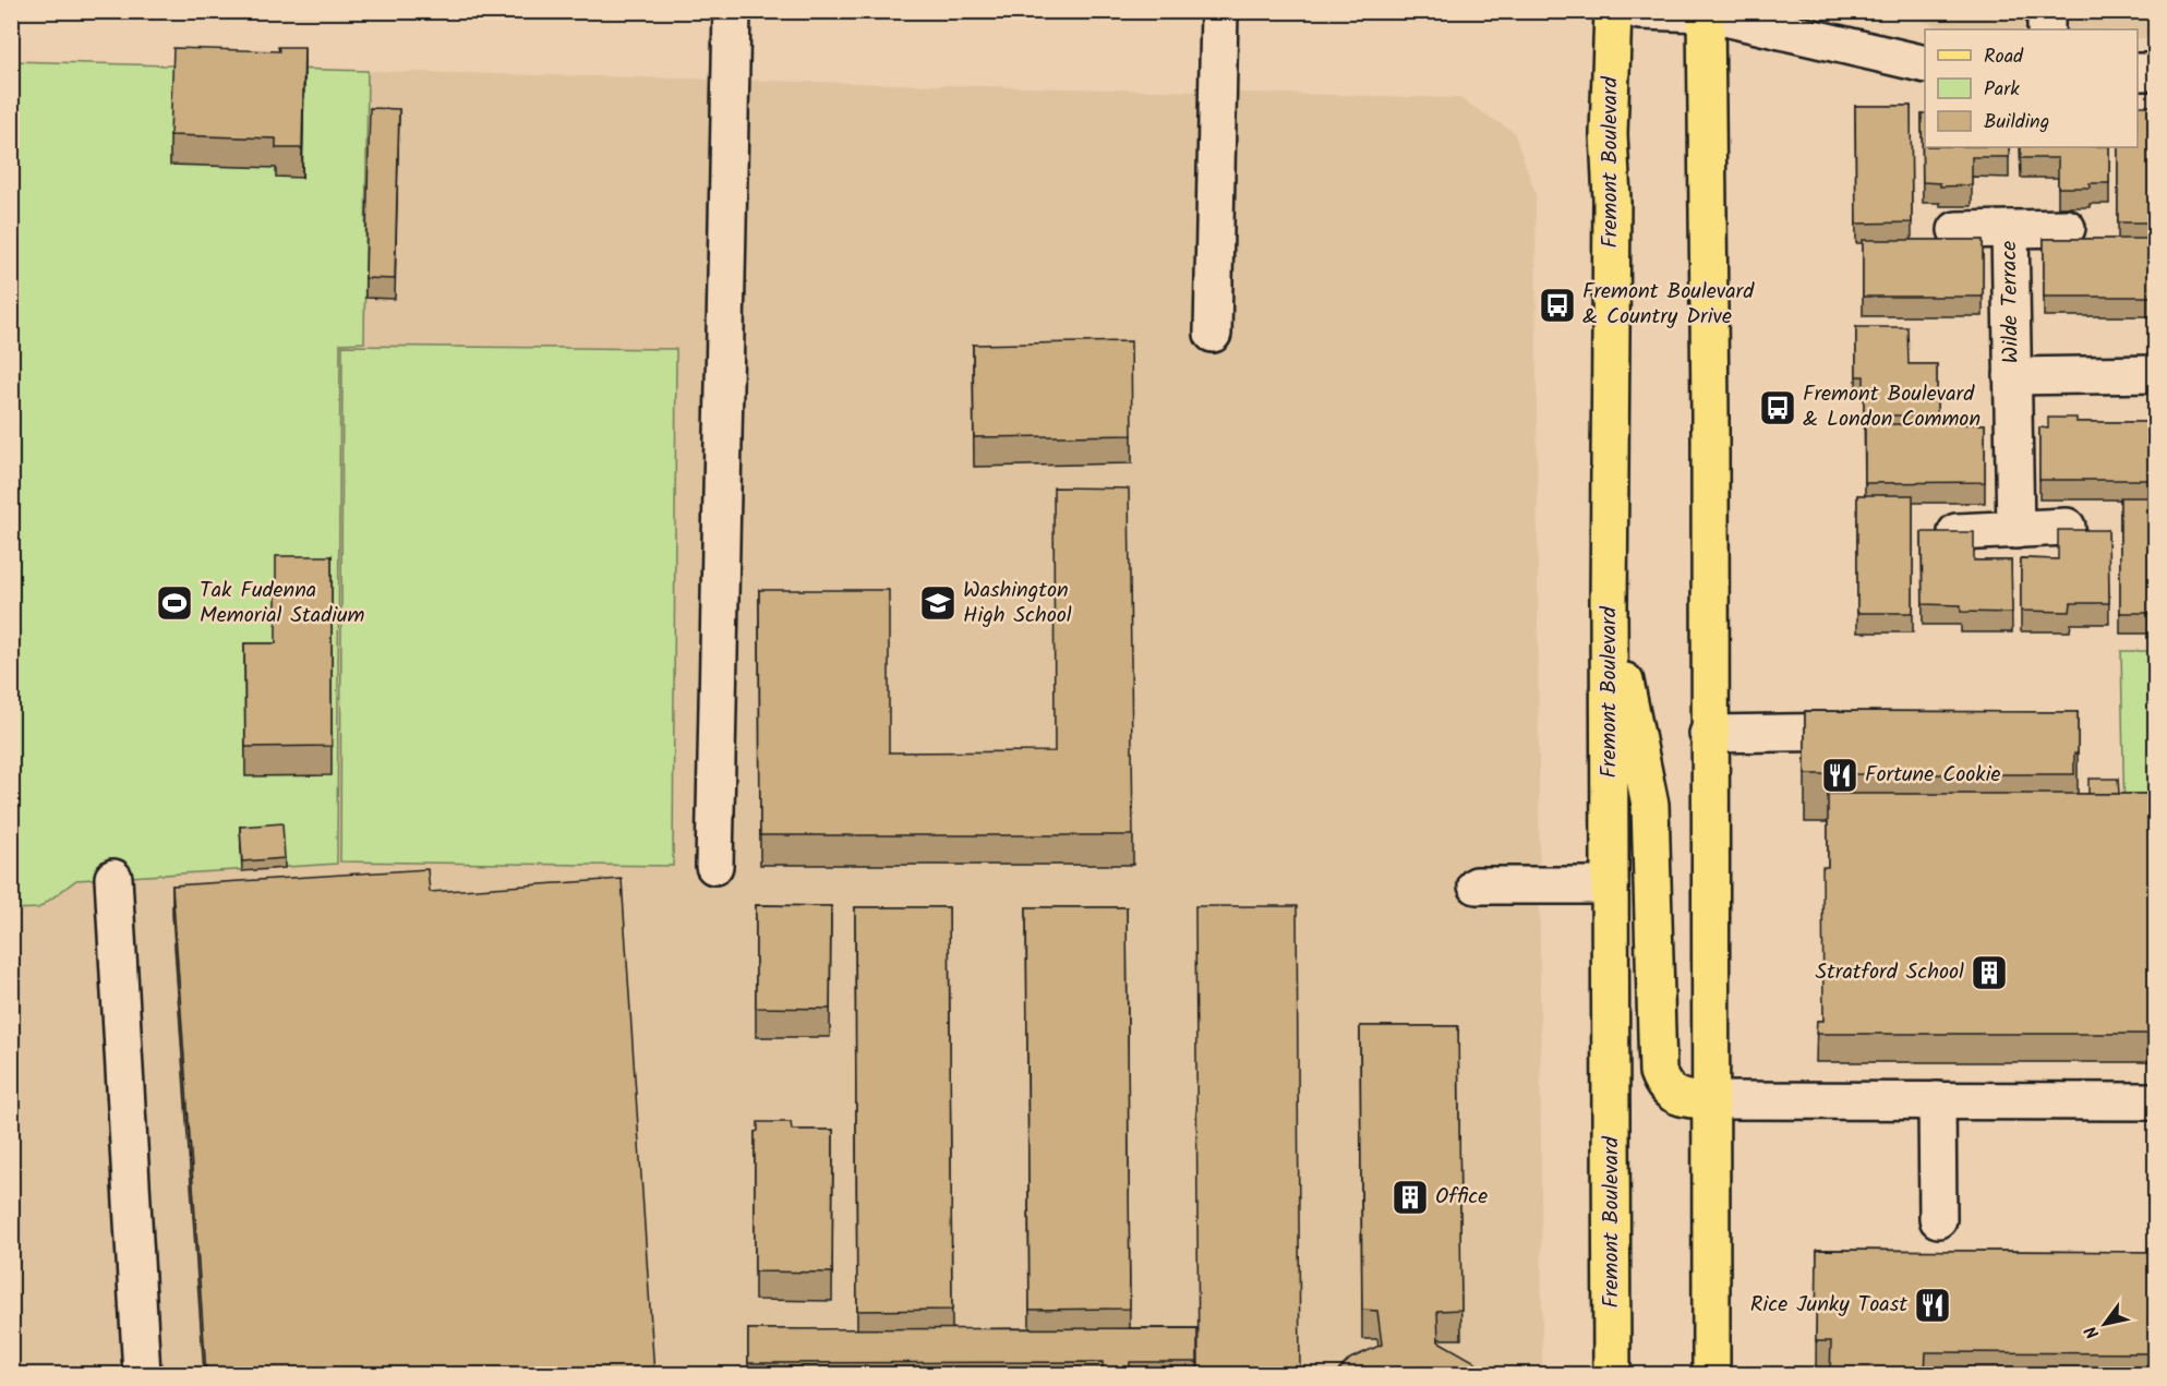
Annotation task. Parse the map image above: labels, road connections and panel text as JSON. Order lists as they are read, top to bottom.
{
  "streets": {
    "main road": ["Fremont Boulevard"],
    "street": ["Wilde Terrace"]
  },
  "places": {
    "bus stop": ["Fremont Boulevard & Country Drive", "Fremont Boulevard & London Common"],
    "sports": ["Tak Fudenna Memorial Stadium"],
    "school or university": ["Washington High School"],
    "restaurant": ["Fortune Cookie", "Rice Junky Toast"],
    "building": ["Stratford School", "Office"]
  },
  "legend": ["Road", "Park", "Building"],
  "north": "bottom left"
}
